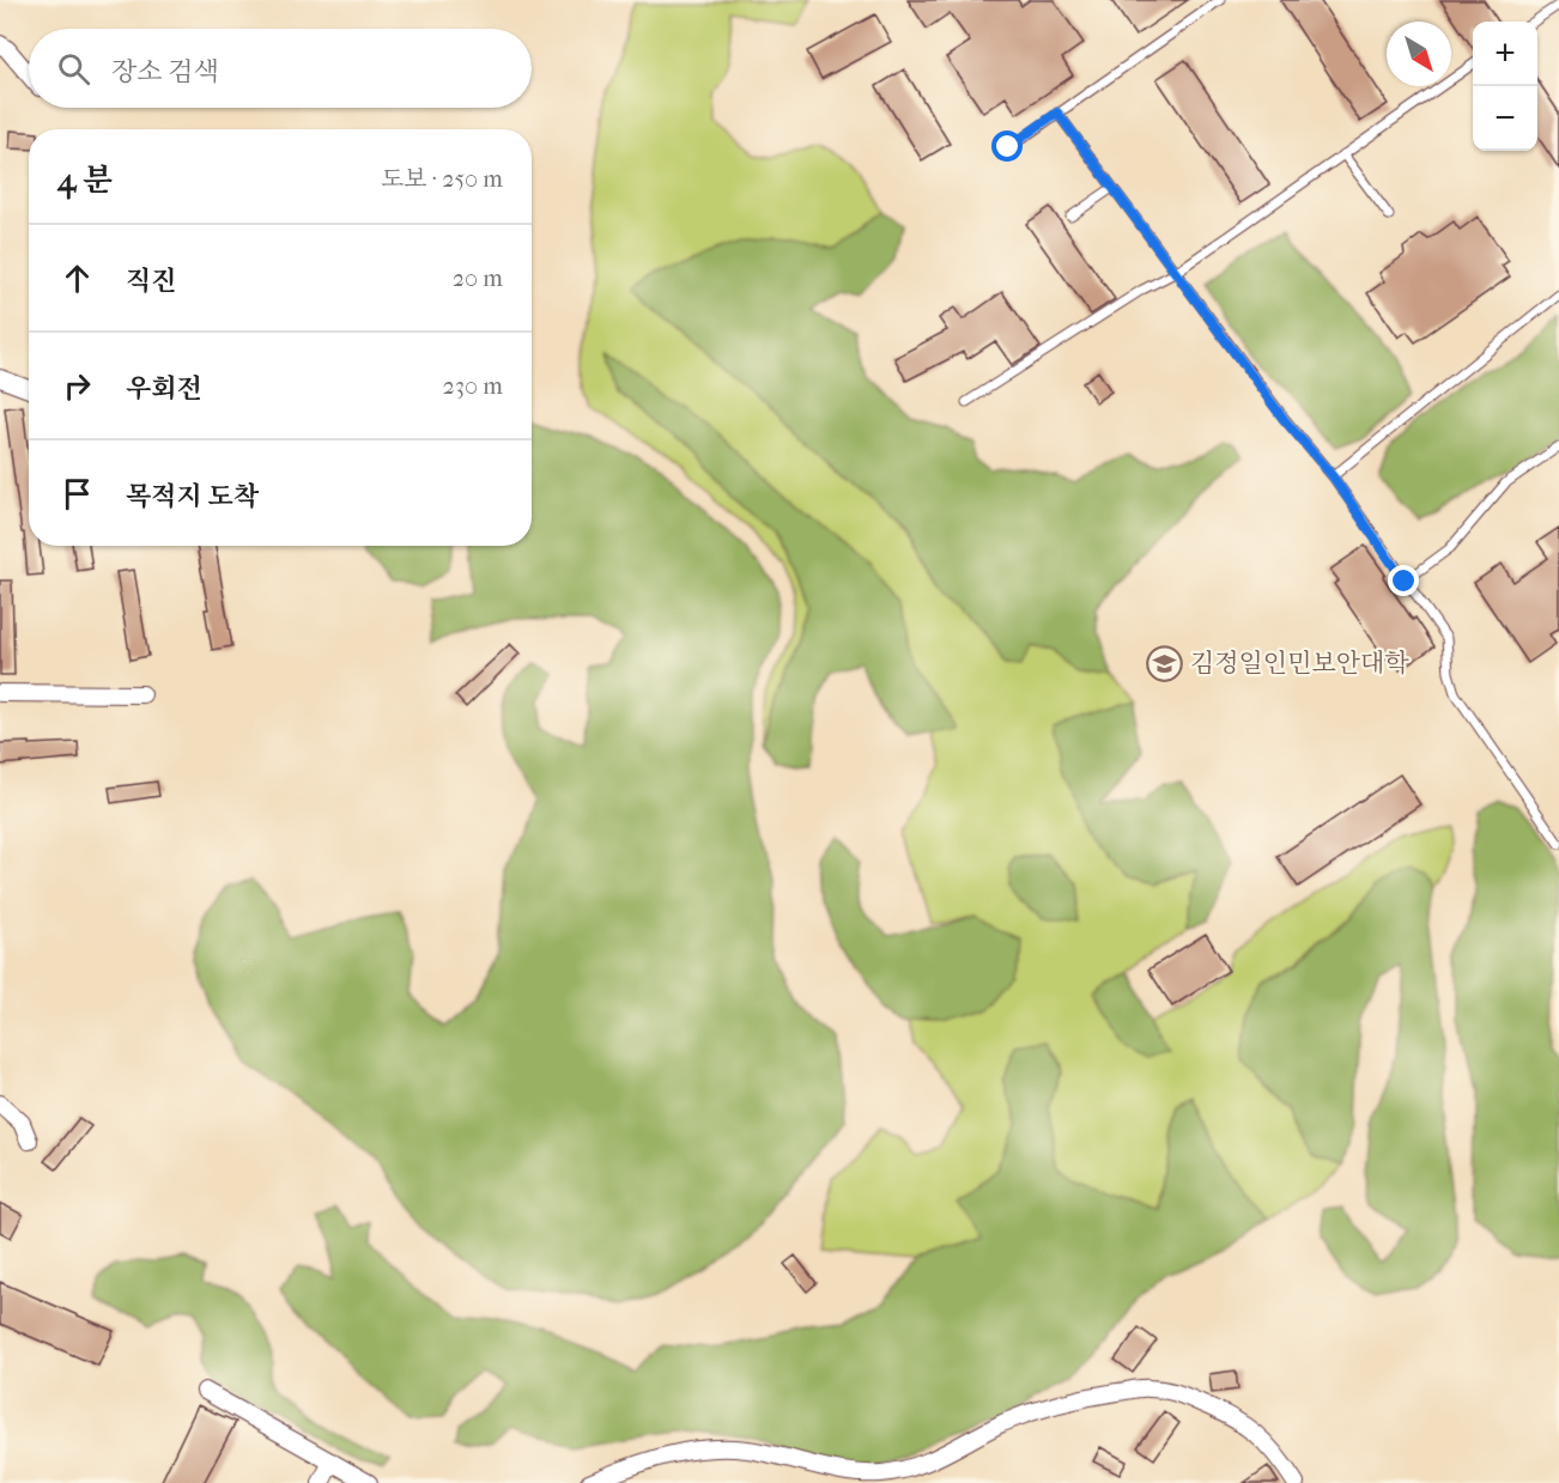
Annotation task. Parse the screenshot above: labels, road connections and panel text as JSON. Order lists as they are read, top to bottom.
{
  "places": {
    "school or university": ["김정일인민보안대학"]
  },
  "north": "bottom right",
  "page": {
    "map_buttons": ["+", "−"],
    "search": "장소 검색",
    "heading": ["4 분", "도보 · 250 m"],
    "list": [
      ["직진", "20 m"],
      ["우회전", "230 m"],
      "목적지 도착"
    ]
  }
}
